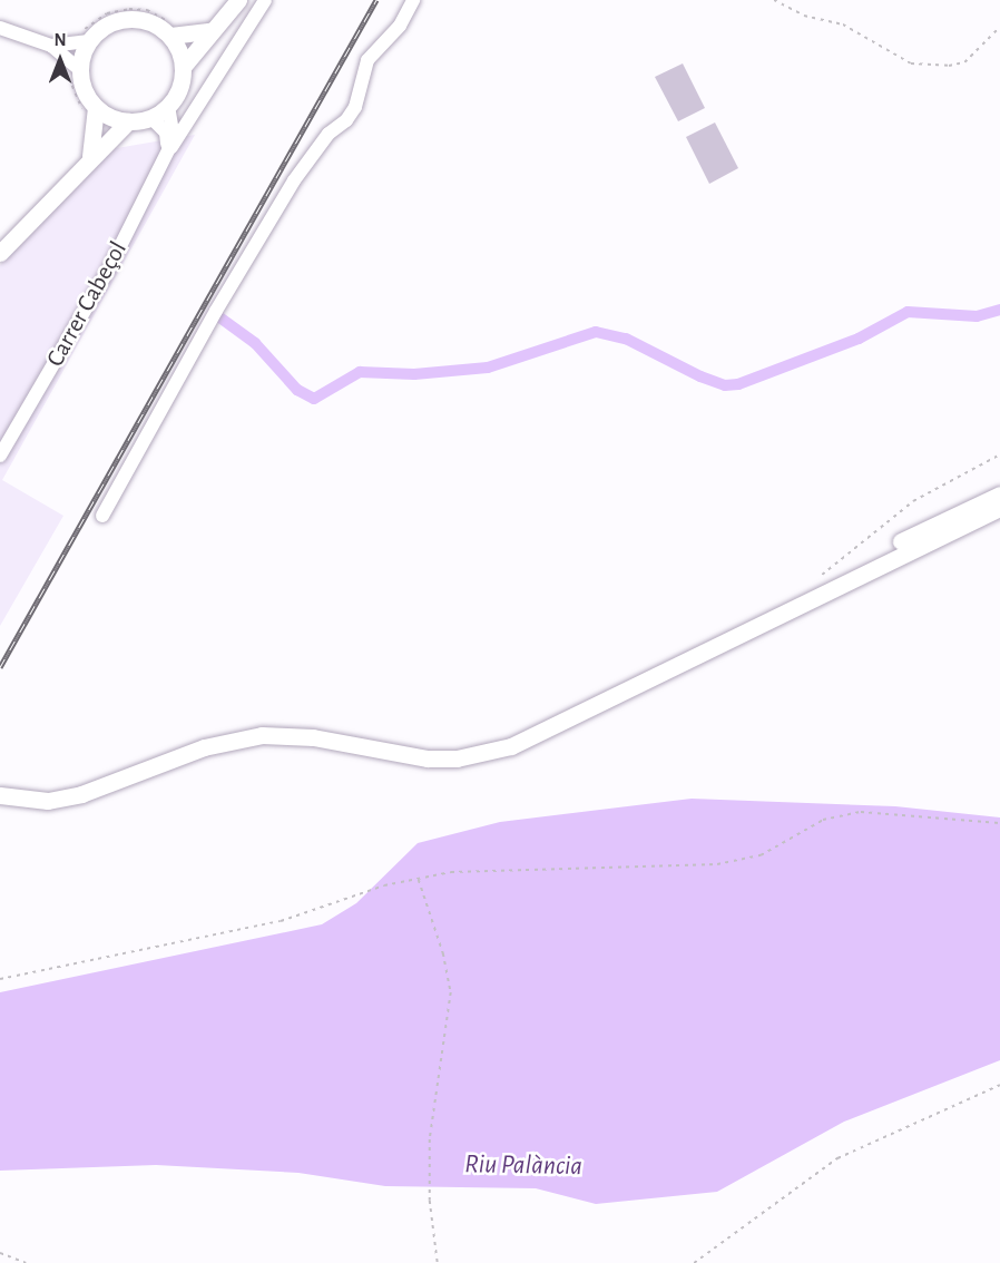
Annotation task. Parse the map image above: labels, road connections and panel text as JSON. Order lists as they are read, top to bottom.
{
  "streets": {
    "street": ["Carrer Cabeçol"]
  },
  "water": ["Riu Palància"],
  "north": "top"
}
